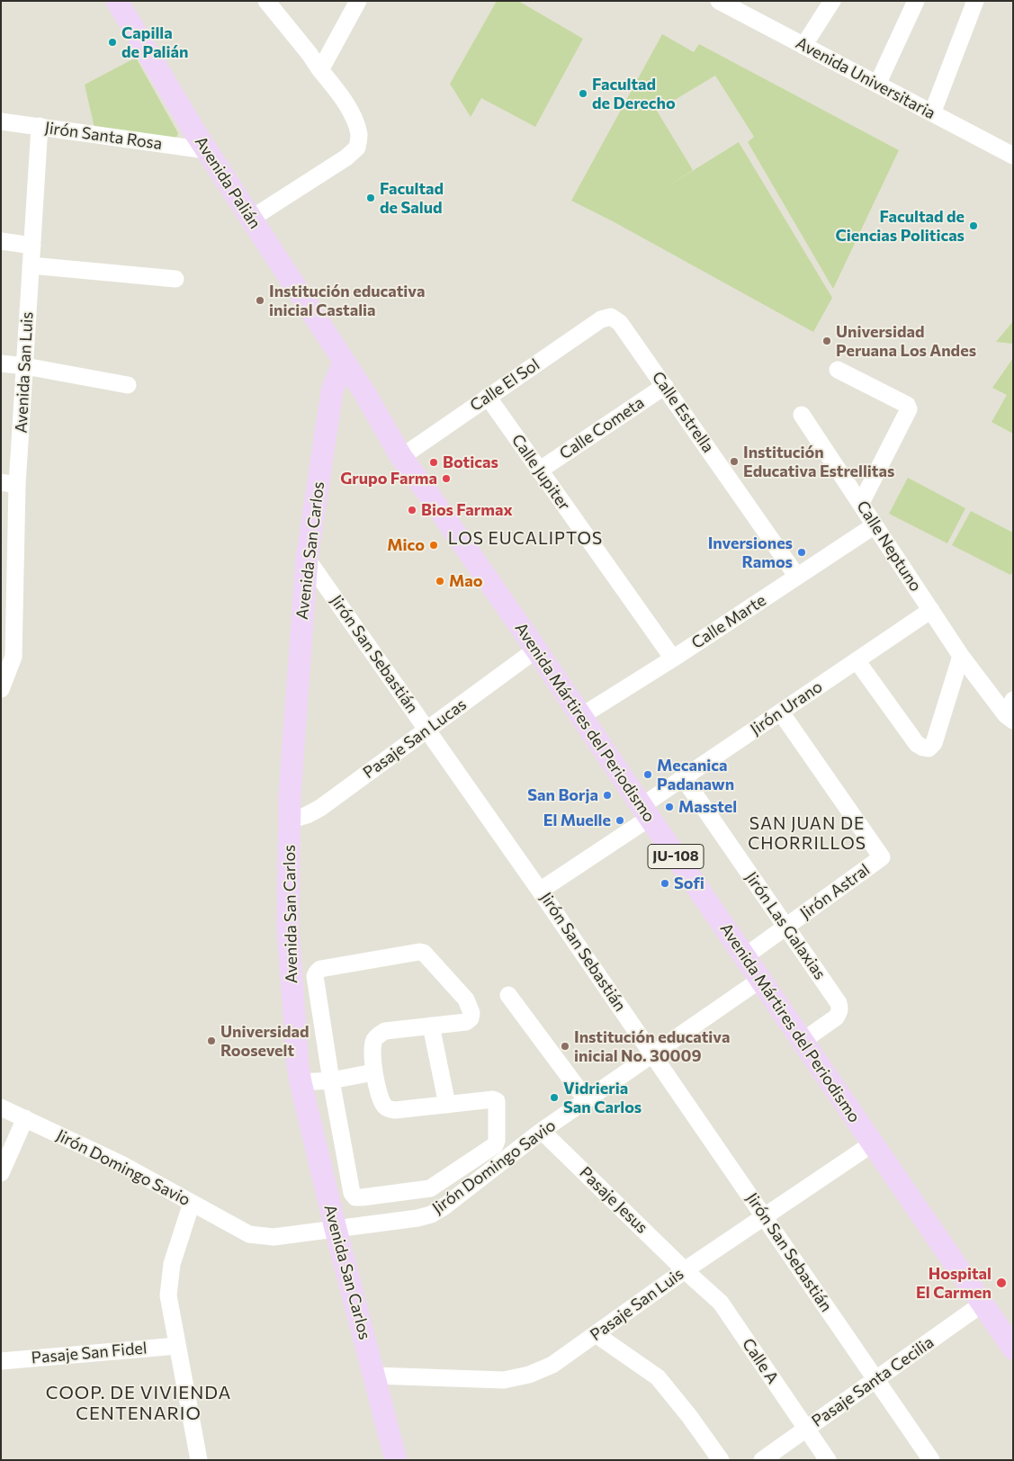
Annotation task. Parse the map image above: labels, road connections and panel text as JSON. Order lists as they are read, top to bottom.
{
  "streets": {
    "main road": [
      "Avenida Palián",
      "Avenida San Carlos",
      "Avenida Mártires del Periodismo",
      "JU-108"
    ],
    "street": [
      "Avenida Universitaria",
      "Jirón Santa Rosa",
      "Avenida San Luis",
      "Calle El Sol",
      "Calle Estrella",
      "Calle Cometa",
      "Calle Jupiter",
      "Calle Neptuno",
      "Calle Marte",
      "Jirón San Sebastián",
      "Jirón Urano",
      "Pasaje San Lucas",
      "Jirón Astral",
      "Jirón Las Galaxias",
      "Jirón Domingo Savio",
      "Pasaje Jesus",
      "Pasaje San Luis",
      "Pasaje San Fidel",
      "Calle A",
      "Pasaje Santa Cecilia"
    ]
  },
  "crossings": [
    ["Jirón Santa Rosa", "Avenida Palián"],
    ["Jirón Santa Rosa", "Avenida San Luis"],
    ["Avenida Palián", "Avenida San Carlos"],
    ["Avenida Palián", "Avenida Mártires del Periodismo"],
    ["Calle El Sol", "Calle Estrella"],
    ["Calle El Sol", "Calle Jupiter"],
    ["Calle El Sol", "Avenida Mártires del Periodismo"],
    ["Calle Estrella", "Calle Cometa"],
    ["Calle Estrella", "Calle Marte"],
    ["Calle Cometa", "Calle Jupiter"],
    ["Calle Jupiter", "Calle Marte"],
    ["Calle Neptuno", "Calle Marte"],
    ["Calle Neptuno", "Jirón Urano"],
    ["Avenida San Carlos", "Jirón San Sebastián"],
    ["Avenida San Carlos", "Avenida Mártires del Periodismo"],
    ["Avenida San Carlos", "Pasaje San Lucas"],
    ["Avenida San Carlos", "Jirón Domingo Savio"],
    ["Avenida San Carlos", "Pasaje San Luis"],
    ["Calle Marte", "Avenida Mártires del Periodismo"],
    ["Jirón San Sebastián", "Jirón Urano"],
    ["Jirón San Sebastián", "Pasaje San Lucas"],
    ["Jirón San Sebastián", "Jirón Domingo Savio"],
    ["Jirón San Sebastián", "Pasaje San Luis"],
    ["Jirón San Sebastián", "Pasaje Santa Cecilia"],
    ["Jirón Urano", "Avenida Mártires del Periodismo"],
    ["Jirón Urano", "Jirón Astral"],
    ["Jirón Urano", "Jirón Las Galaxias"],
    ["Avenida Mártires del Periodismo", "Pasaje San Lucas"],
    ["Avenida Mártires del Periodismo", "Jirón Astral"],
    ["Avenida Mártires del Periodismo", "Jirón Las Galaxias"],
    ["Avenida Mártires del Periodismo", "Jirón Domingo Savio"],
    ["Avenida Mártires del Periodismo", "Pasaje San Luis"],
    ["Avenida Mártires del Periodismo", "Pasaje Santa Cecilia"],
    ["Jirón Astral", "Jirón Las Galaxias"],
    ["Jirón Domingo Savio", "Pasaje Jesus"],
    ["Pasaje Jesus", "Pasaje San Luis"],
    ["Pasaje Jesus", "Calle A"],
    ["Pasaje San Luis", "Calle A"],
    ["Calle A", "Pasaje Santa Cecilia"]
  ],
  "districts": ["LOS EUCALIPTOS", "SAN JUAN DE CHORRILLOS", "COOP. DE VIVIENDA CENTENARIO"],
  "places": [
    "Capilla de Palián",
    "Facultad de Derecho",
    "Facultad de Salud",
    "Facultad de Ciencias Politicas",
    "Institución educativa inicial Castalia",
    "Universidad Peruana Los Andes",
    "Institución Educativa Estrellitas",
    "Boticas",
    "Grupo Farma",
    "Bios Farmax",
    "Mico",
    "Inversiones Ramos",
    "Mao",
    "Mecanica Padanawn",
    "San Borja",
    "Masstel",
    "El Muelle",
    "Sofi",
    "Universidad Roosevelt",
    "Institución educativa inicial No. 30009",
    "Vidrieria San Carlos",
    "Hospital El Carmen"
  ]
}
